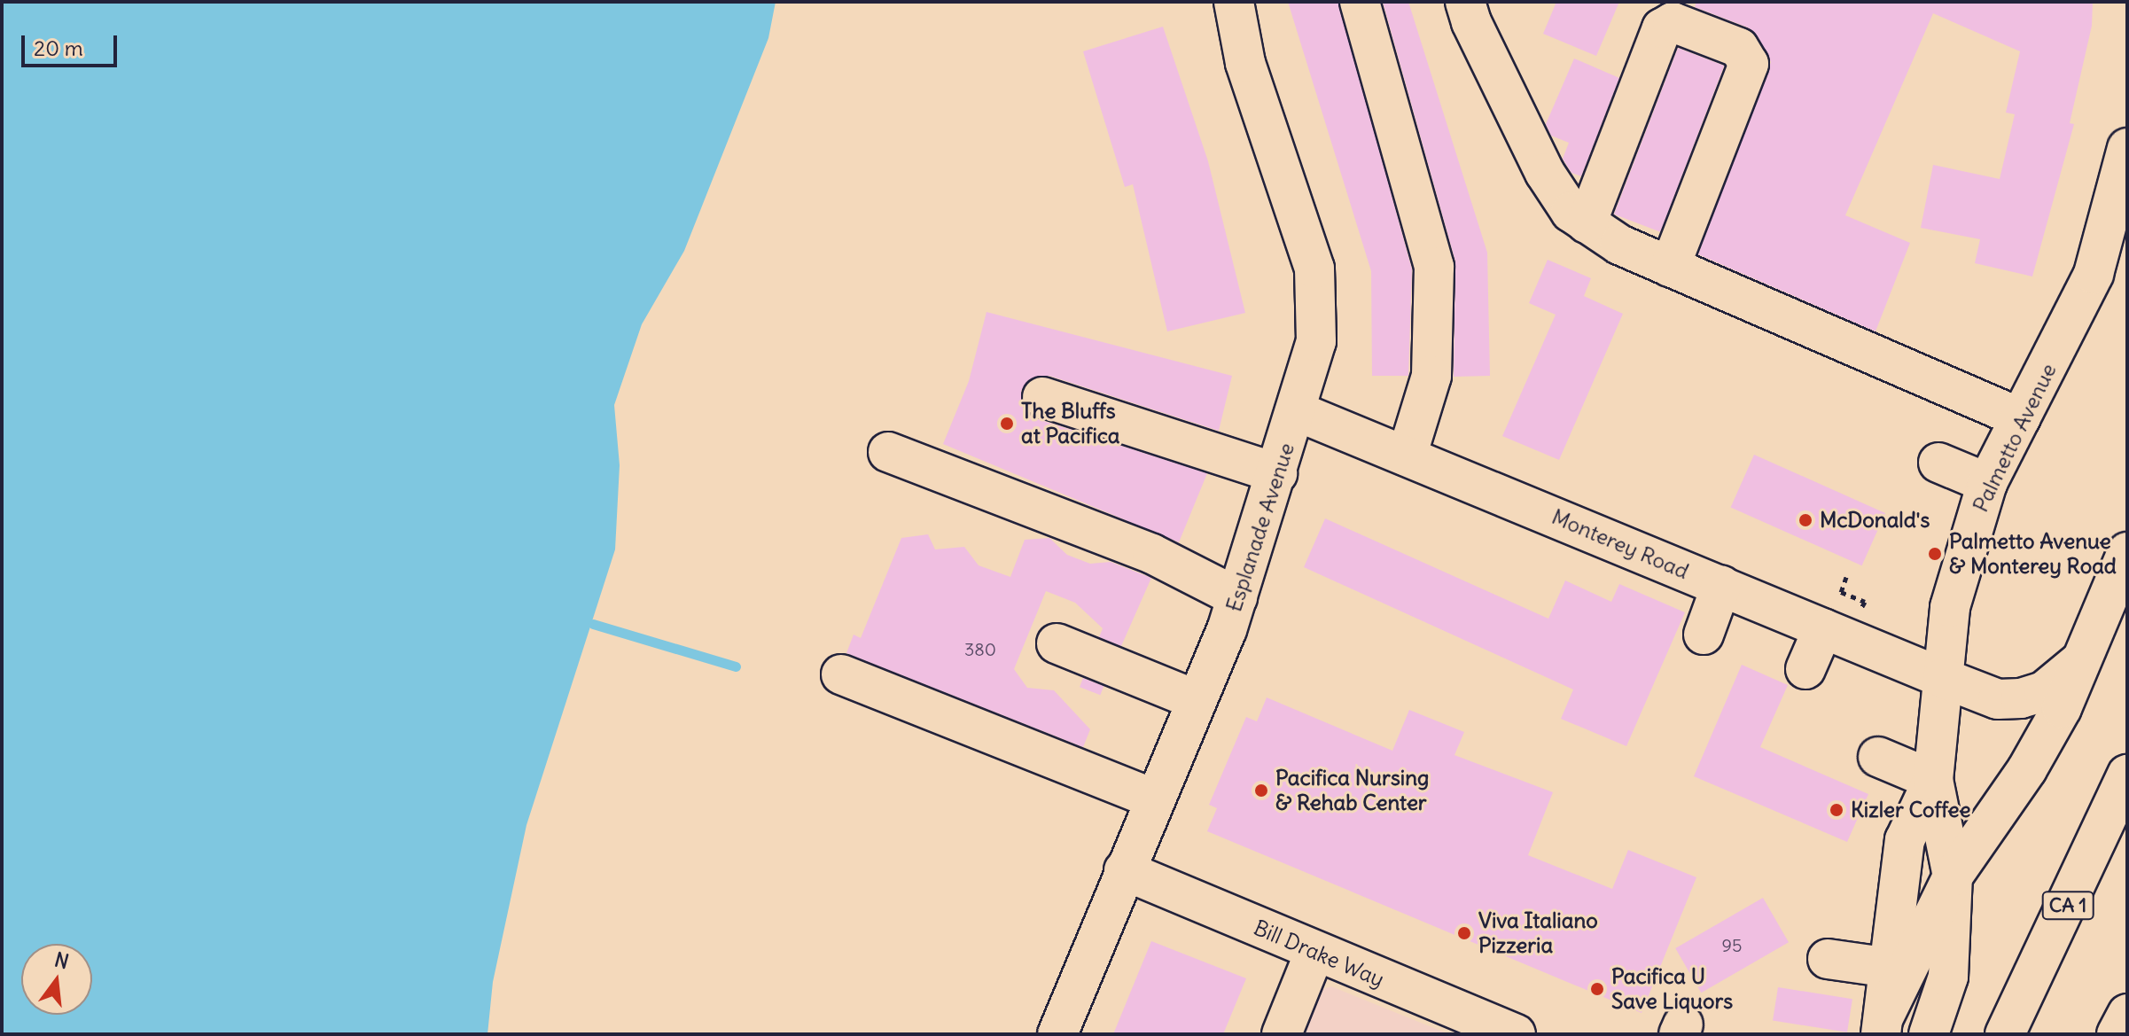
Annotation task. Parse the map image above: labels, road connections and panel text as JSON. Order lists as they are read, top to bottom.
{
  "streets": {
    "main road": [
      "Palmetto Avenue",
      "Esplanade Avenue",
      "Monterey Road",
      "CA 1",
      "Bill Drake Way"
    ]
  },
  "crossings": [
    ["Palmetto Avenue", "Monterey Road"],
    ["Esplanade Avenue", "Monterey Road"],
    ["Esplanade Avenue", "Bill Drake Way"]
  ],
  "places": [
    "The Bluffs at Pacifica",
    "McDonald's",
    "Palmetto Avenue & Monterey Road",
    "Pacifica Nursing & Rehab Center",
    "Kizler Coffee",
    "Viva Italiano Pizzeria",
    "Pacifica U Save Liquors"
  ],
  "house_numbers": ["380", "95"],
  "scale_bar": "20 m",
  "north": "top"
}
